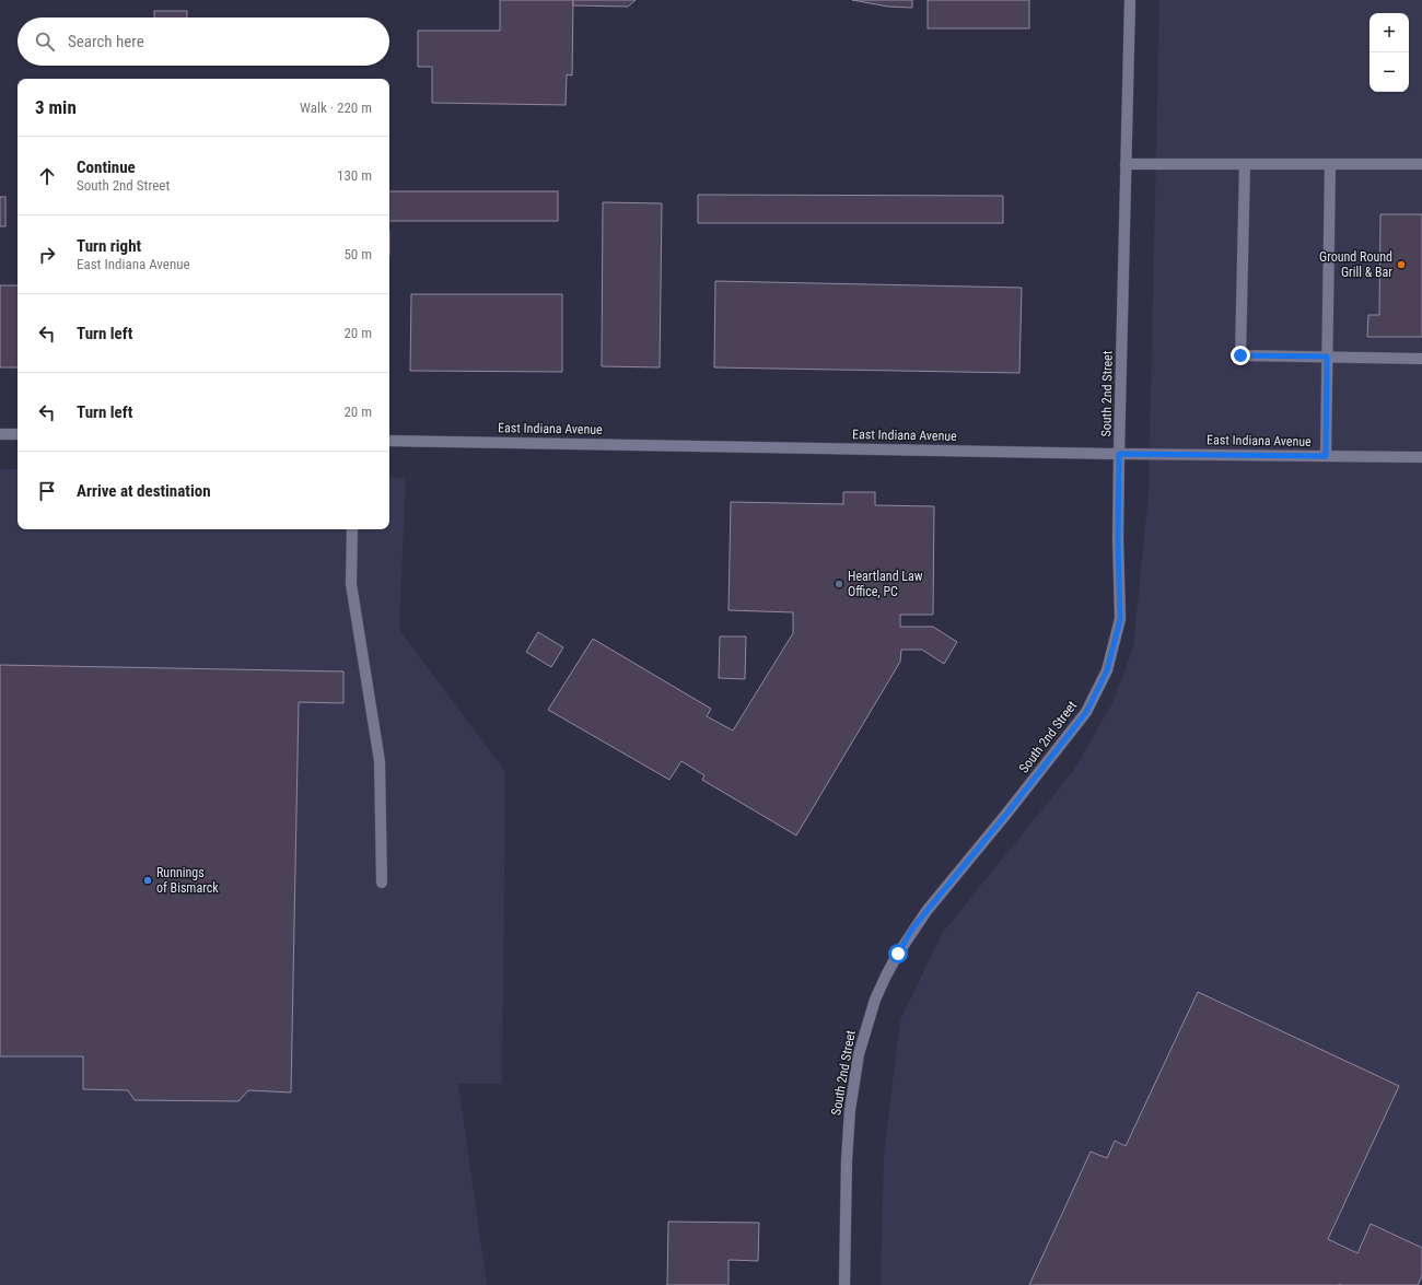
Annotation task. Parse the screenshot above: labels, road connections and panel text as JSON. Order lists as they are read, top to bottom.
{
  "streets": {
    "street": ["South 2nd Street", "East Indiana Avenue"]
  },
  "crossings": [
    ["South 2nd Street", "East Indiana Avenue"]
  ],
  "places": ["Ground Round Grill & Bar", "Heartland Law Office, PC", "Runnings of Bismarck"],
  "page": {
    "map_buttons": ["+", "−"],
    "search": "Search here",
    "heading": ["3 min", "Walk · 220 m"],
    "list": [
      ["Continue", "South 2nd Street", "130 m"],
      ["Turn right", "East Indiana Avenue", "50 m"],
      ["Turn left", "20 m"],
      ["Turn left", "20 m"],
      "Arrive at destination"
    ]
  }
}
